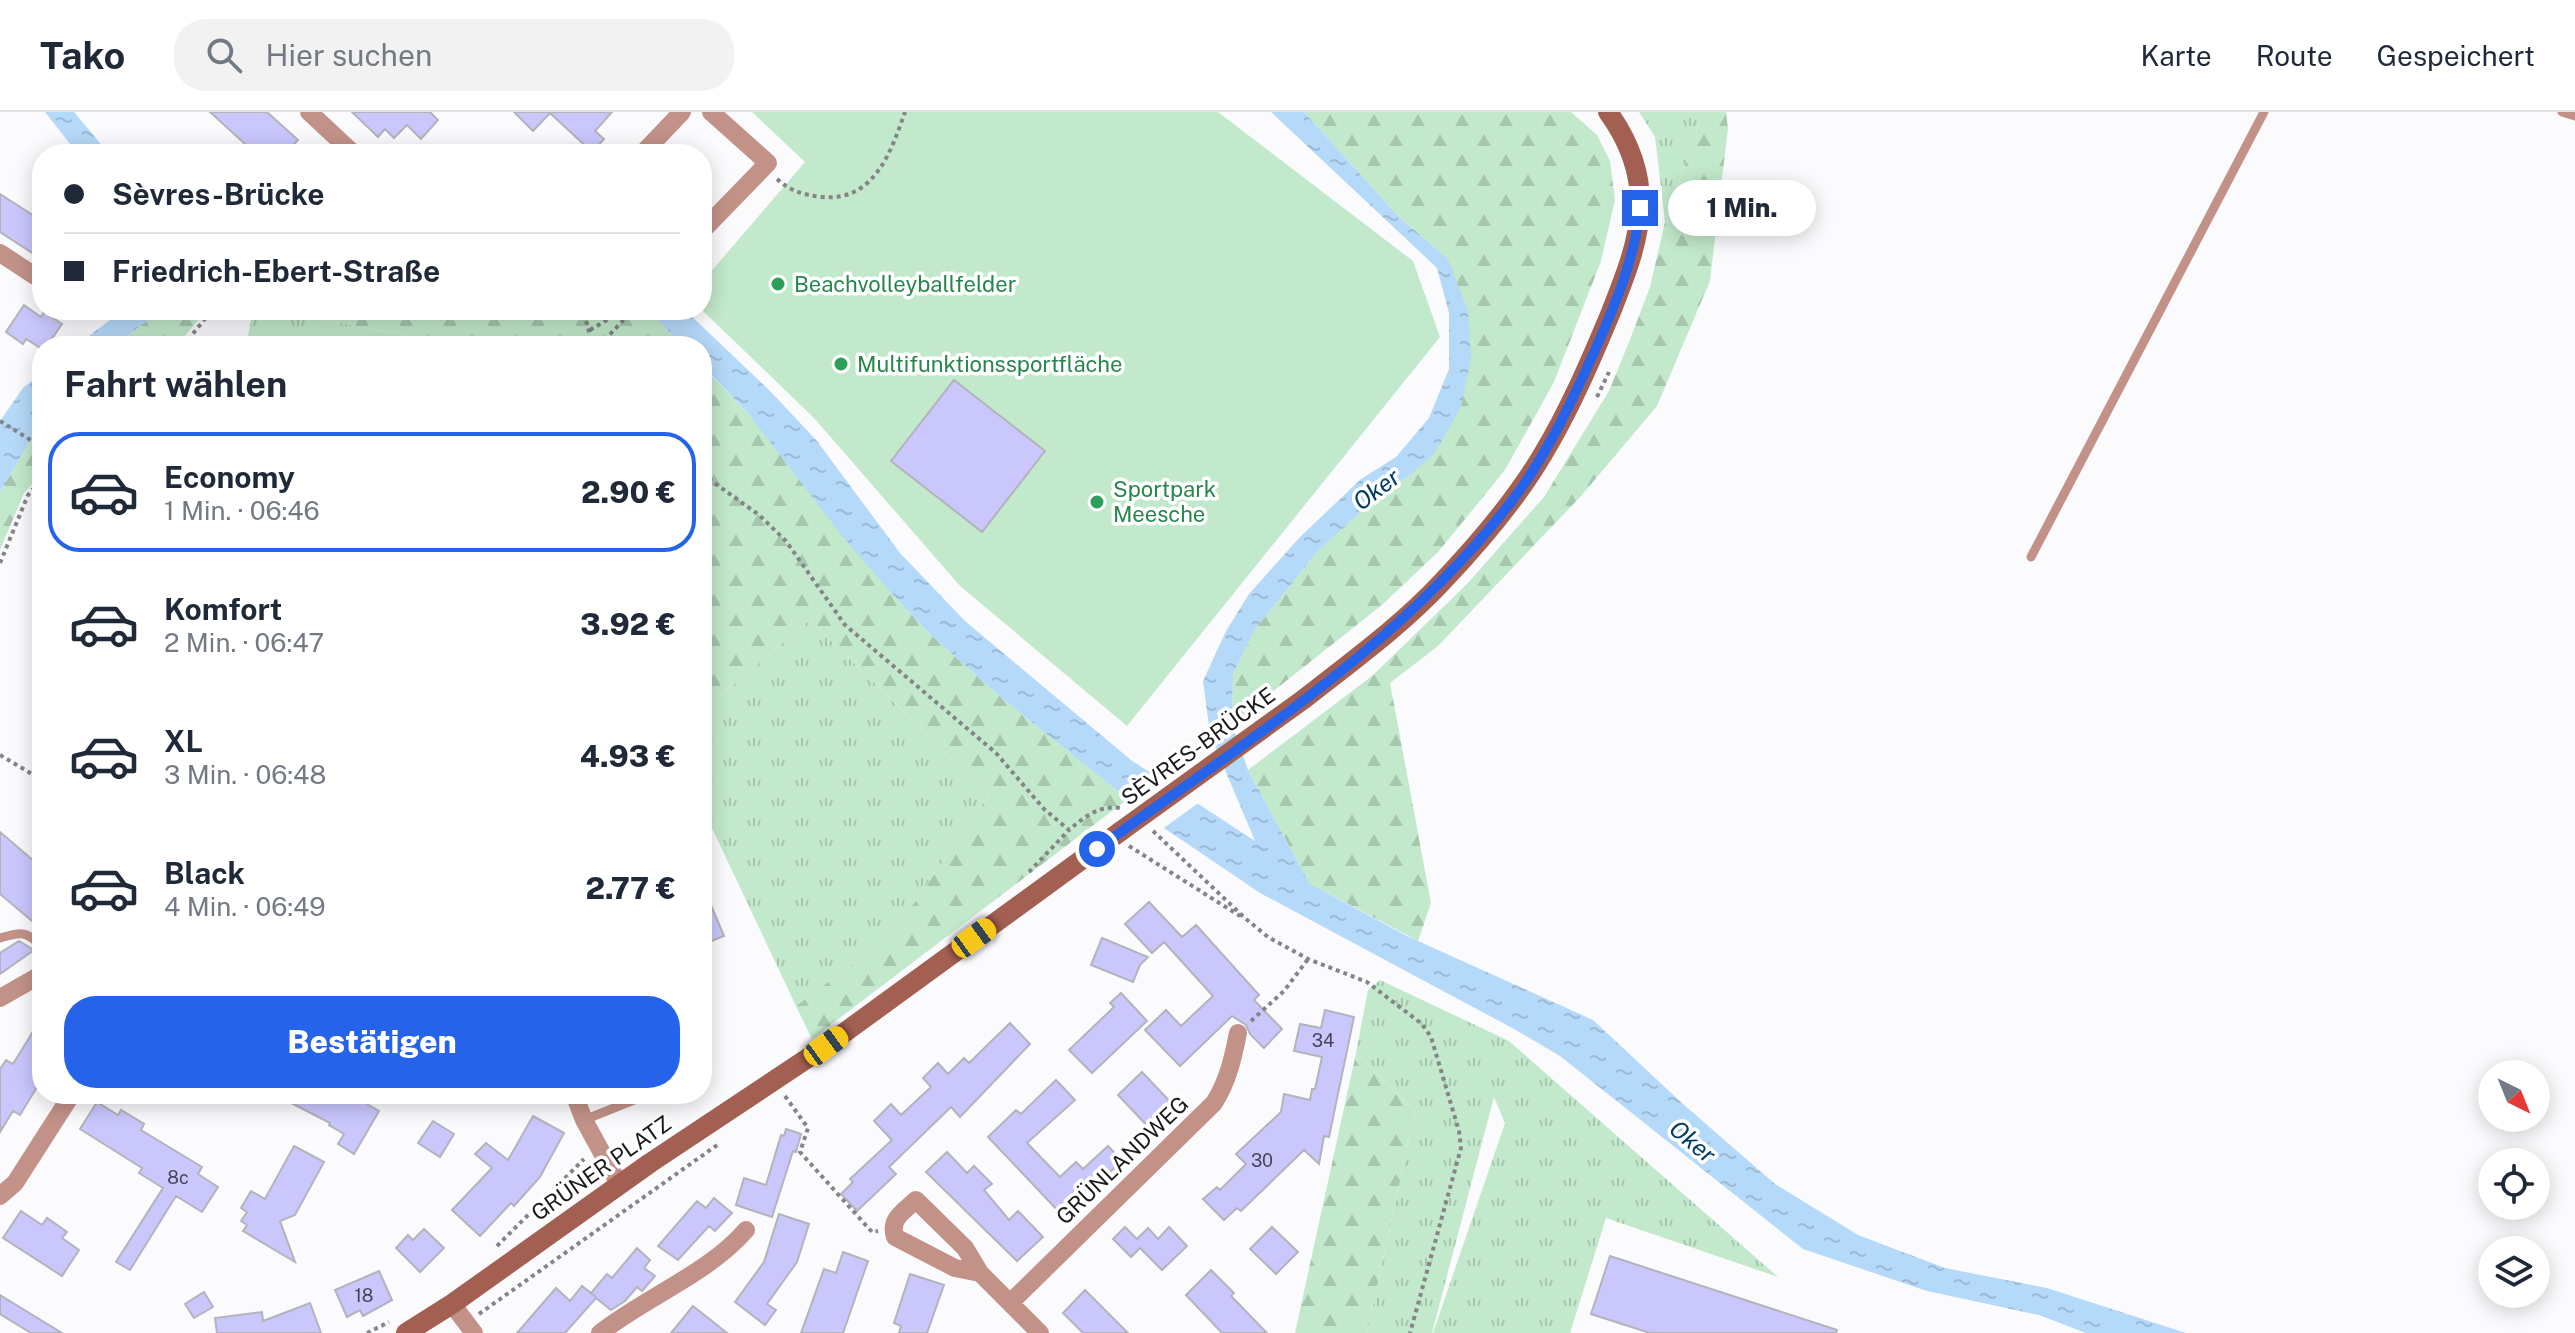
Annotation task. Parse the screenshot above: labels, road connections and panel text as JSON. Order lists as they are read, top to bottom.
{
  "streets": {
    "main road": ["SÈVRES-BRÜCKE", "GRÜNER PLATZ"],
    "street": ["GRÜNLANDWEG"]
  },
  "crossings": [
    ["SÈVRES-BRÜCKE", "GRÜNER PLATZ"]
  ],
  "water": ["Oker"],
  "places": ["Beachvolleyballfelder", "Multifunktionssportfläche", "Sportpark Meesche"],
  "house_numbers": [
    "34",
    "30",
    "8c",
    "18"
  ],
  "north": "bottom right",
  "page": {
    "header": "Tako",
    "search": "Hier suchen",
    "nav": ["Karte", "Route", "Gespeichert"],
    "banner": ["Sèvres-Brücke", "Friedrich-Ebert-Straße"],
    "bubble": "1 Min.",
    "heading": "Fahrt wählen",
    "list": [
      {
        "name": "Economy",
        "note": "1 Min. · 06:46",
        "value": "2.90 €"
      },
      {
        "name": "Komfort",
        "note": "2 Min. · 06:47",
        "value": "3.92 €"
      },
      {
        "name": "XL",
        "note": "3 Min. · 06:48",
        "value": "4.93 €"
      },
      {
        "name": "Black",
        "note": "4 Min. · 06:49",
        "value": "2.77 €"
      }
    ],
    "buttons": "Bestätigen"
  }
}
